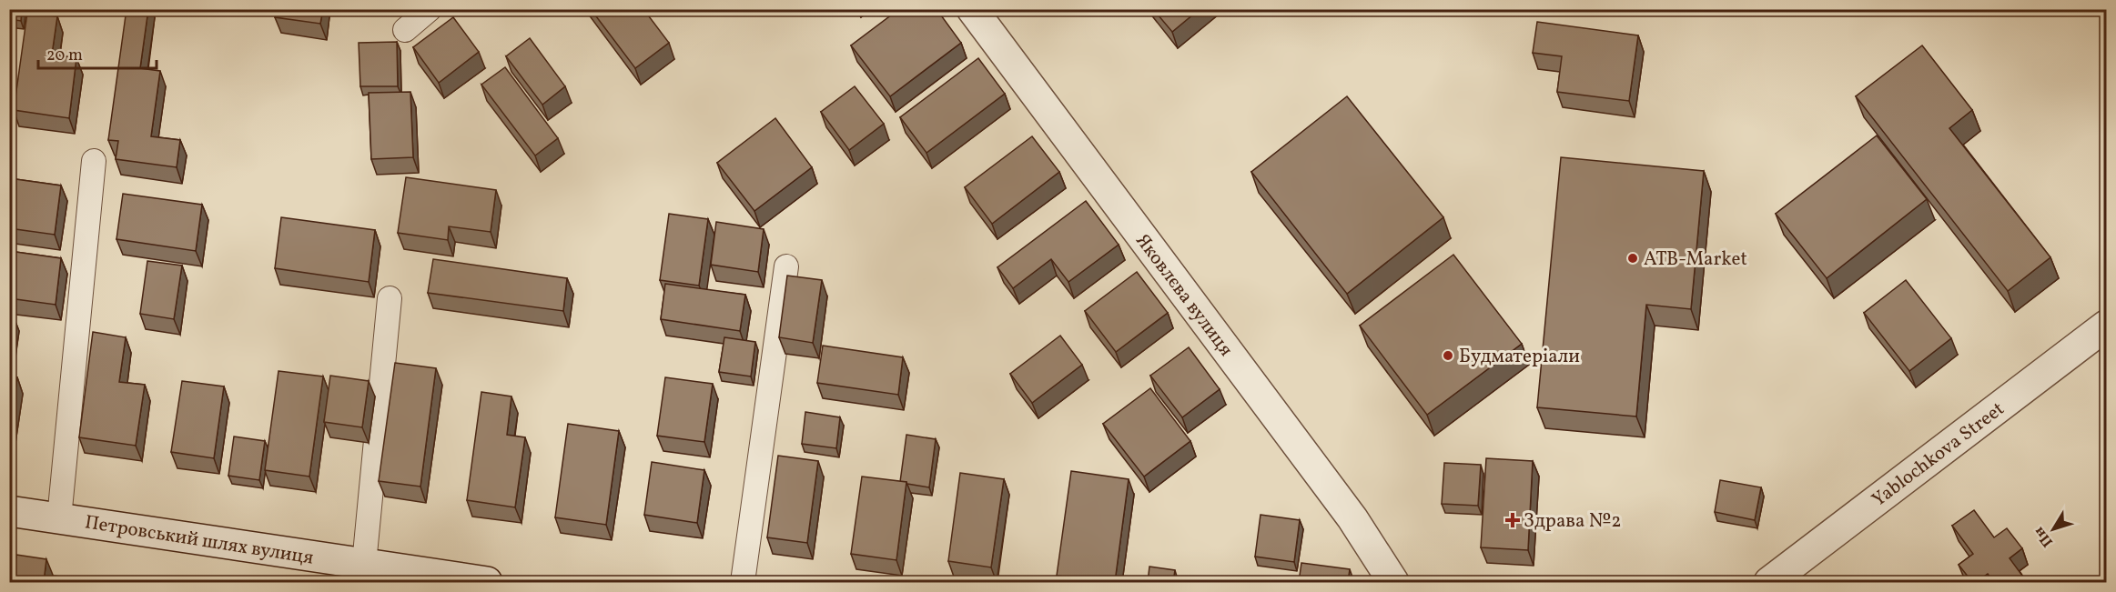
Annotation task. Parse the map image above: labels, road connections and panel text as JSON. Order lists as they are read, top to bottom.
{
  "streets": {
    "street": ["Яковлєва вулиця", "Yablochkova Street", "Петровський шлях вулиця"]
  },
  "places": {
    "other": ["ATB-Market", "Будматеріали"],
    "health": ["Здрава №2"]
  },
  "scale_bar": "20 m",
  "north": "bottom left"
}
